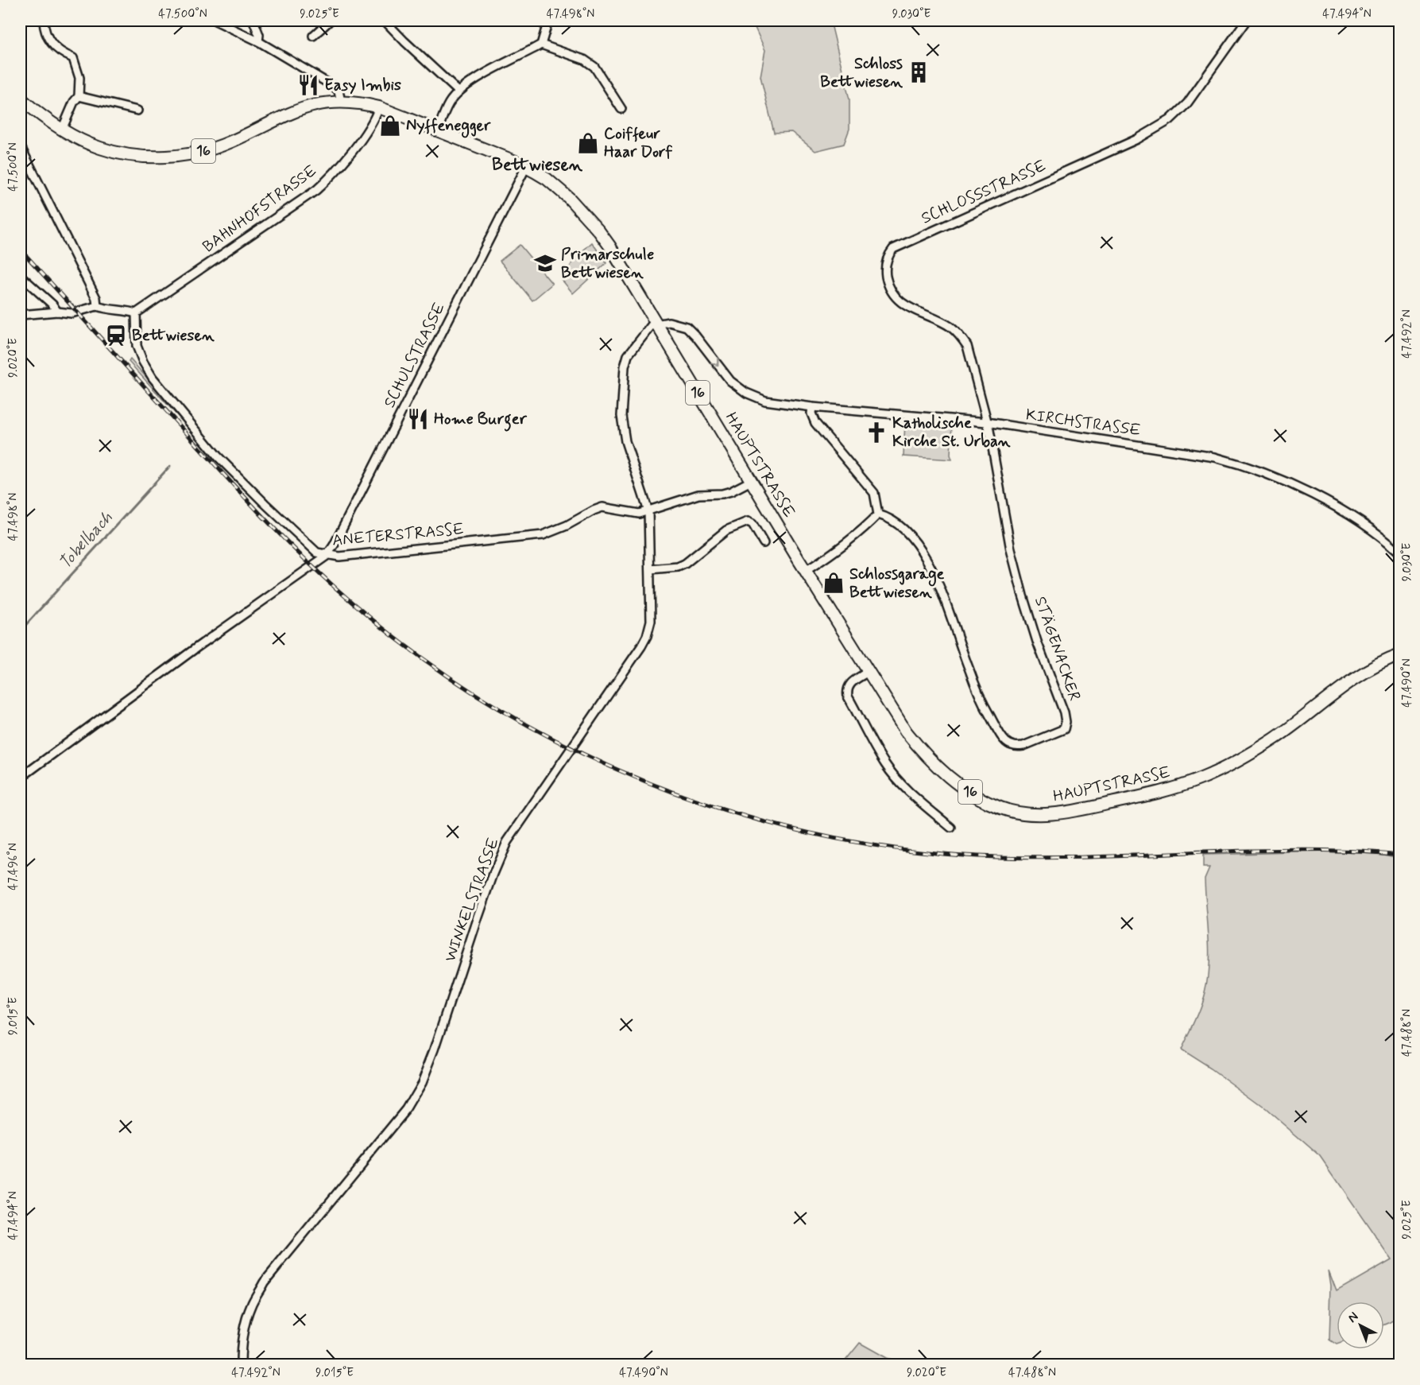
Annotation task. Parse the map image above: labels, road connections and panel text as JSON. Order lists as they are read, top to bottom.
{
  "streets": {
    "main road": ["16", "HAUPTSTRASSE"],
    "street": [
      "SCHLOSSSTRASSE",
      "BAHNHOFSTRASSE",
      "SCHULSTRASSE",
      "KIRCHSTRASSE",
      "ANETERSTRASSE",
      "STÄGENACKER",
      "WINKELSTRASSE"
    ]
  },
  "crossings": [
    ["SCHLOSSSTRASSE", "KIRCHSTRASSE"],
    ["SCHLOSSSTRASSE", "STÄGENACKER"],
    ["BAHNHOFSTRASSE", "HAUPTSTRASSE"],
    ["SCHULSTRASSE", "HAUPTSTRASSE"],
    ["SCHULSTRASSE", "ANETERSTRASSE"],
    ["KIRCHSTRASSE", "HAUPTSTRASSE"],
    ["KIRCHSTRASSE", "STÄGENACKER"],
    ["KIRCHSTRASSE", "WINKELSTRASSE"],
    ["HAUPTSTRASSE", "ANETERSTRASSE"],
    ["HAUPTSTRASSE", "WINKELSTRASSE"],
    ["ANETERSTRASSE", "WINKELSTRASSE"]
  ],
  "districts": ["Bettwiesen"],
  "water": ["Tobelbach"],
  "places": {
    "building": ["Schloss Bettwiesen"],
    "restaurant": ["Easy Imbis", "Home Burger"],
    "shop": ["Nyffenegger", "Coiffeur Haar Dorf", "Schlossgarage Bettwiesen"],
    "school or university": ["Primarschule Bettwiesen"],
    "station": ["Bettwiesen"],
    "church": ["Katholische Kirche St. Urban"]
  },
  "north": "top left",
  "coordinates": [
    "47.500°N",
    "9.025°E",
    "47.498°N",
    "9.030°E",
    "47.494°N",
    "47.492°N",
    "9.020°E",
    "47.490°N",
    "47.496°N",
    "9.015°E",
    "47.488°N"
  ]
}
